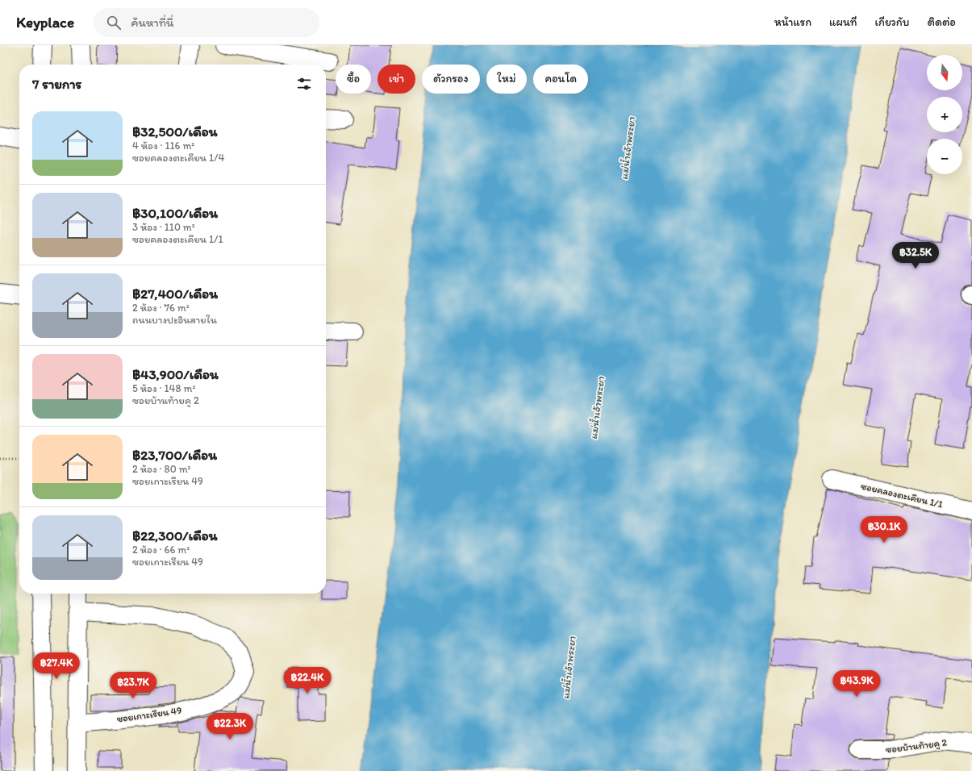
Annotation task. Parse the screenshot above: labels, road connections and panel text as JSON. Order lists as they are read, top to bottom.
{
  "streets": {
    "street": ["ซอยคลองตะเคียน 1/1", "ซอยเกาะเรียน 49", "ซอยบ้านท้ายคู 2"]
  },
  "water": ["แม่น้ำเจ้าพระยา"],
  "north": "bottom",
  "page": {
    "header": "Keyplace",
    "search": "ค้นหาที่นี่",
    "nav": [
      "หน้าแรก",
      "แผนที่",
      "เกี่ยวกับ",
      "ติดต่อ"
    ],
    "map_buttons": ["+", "−"],
    "chip": [
      "ซื้อ",
      "เช่า",
      "ตัวกรอง",
      "ใหม่",
      "คอนโด"
    ],
    "heading": "7 รายการ",
    "list": [
      {
        "name": "฿32,500/เดือน",
        "note": "4 ห้อง · 116 m² · ซอยคลองตะเคียน 1/4"
      },
      {
        "name": "฿30,100/เดือน",
        "note": "3 ห้อง · 110 m² · ซอยคลองตะเคียน 1/1"
      },
      {
        "name": "฿27,400/เดือน",
        "note": "2 ห้อง · 76 m² · ถนนบางปะอินสายใน"
      },
      {
        "name": "฿43,900/เดือน",
        "note": "5 ห้อง · 148 m² · ซอยบ้านท้ายคู 2"
      },
      {
        "name": "฿23,700/เดือน",
        "note": "2 ห้อง · 80 m² · ซอยเกาะเรียน 49"
      },
      {
        "name": "฿22,300/เดือน",
        "note": "2 ห้อง · 66 m² · ซอยเกาะเรียน 49"
      }
    ],
    "price": [
      "฿32.5K",
      "฿30.1K",
      "฿27.4K",
      "฿22.4K",
      "฿43.9K",
      "฿23.7K",
      "฿22.3K"
    ]
  }
}
